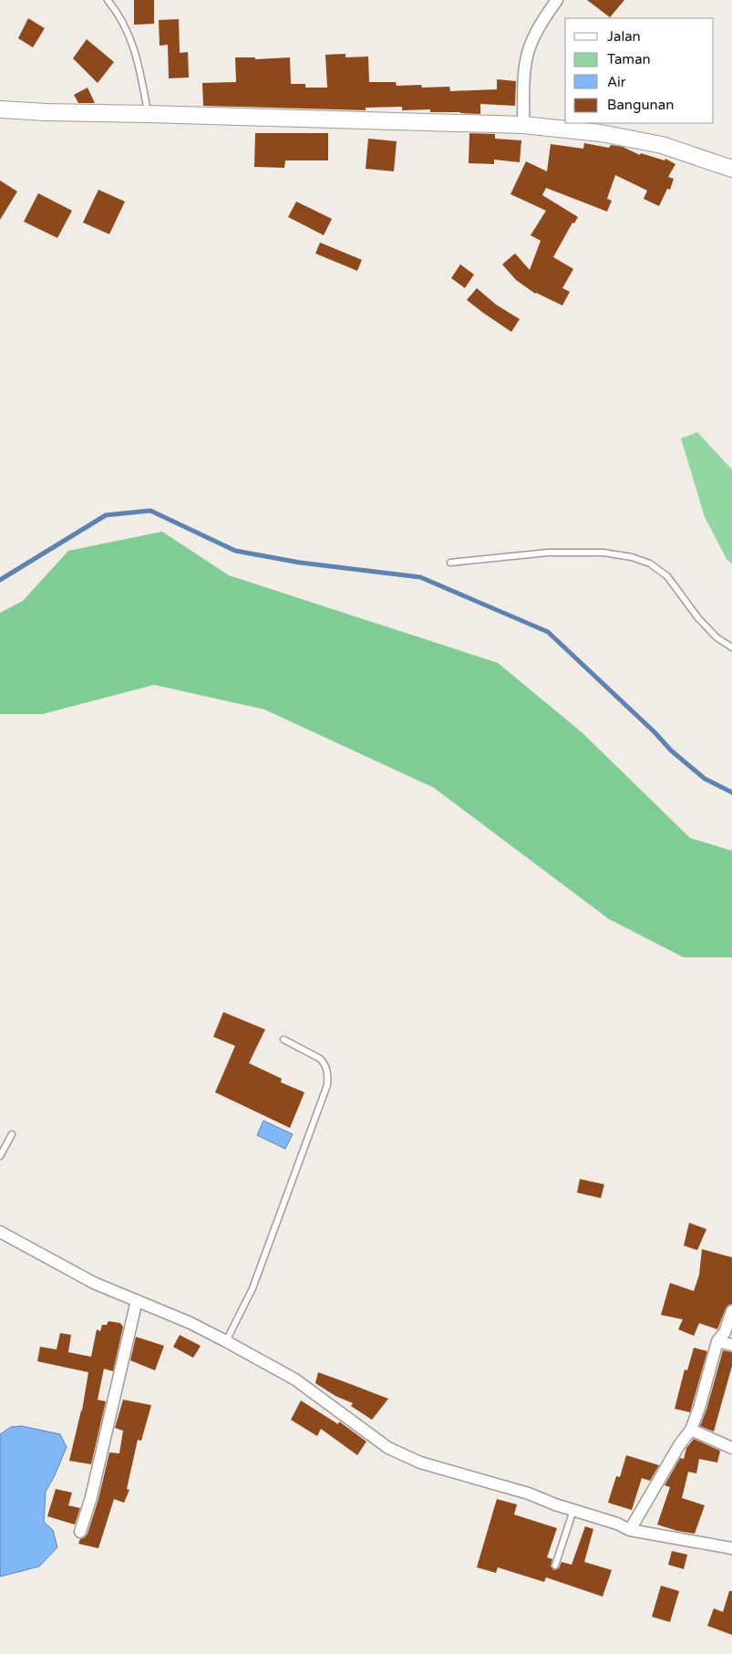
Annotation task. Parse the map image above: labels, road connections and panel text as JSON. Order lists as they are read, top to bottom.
{
  "legend": [
    "Jalan",
    "Taman",
    "Air",
    "Bangunan"
  ]
}
